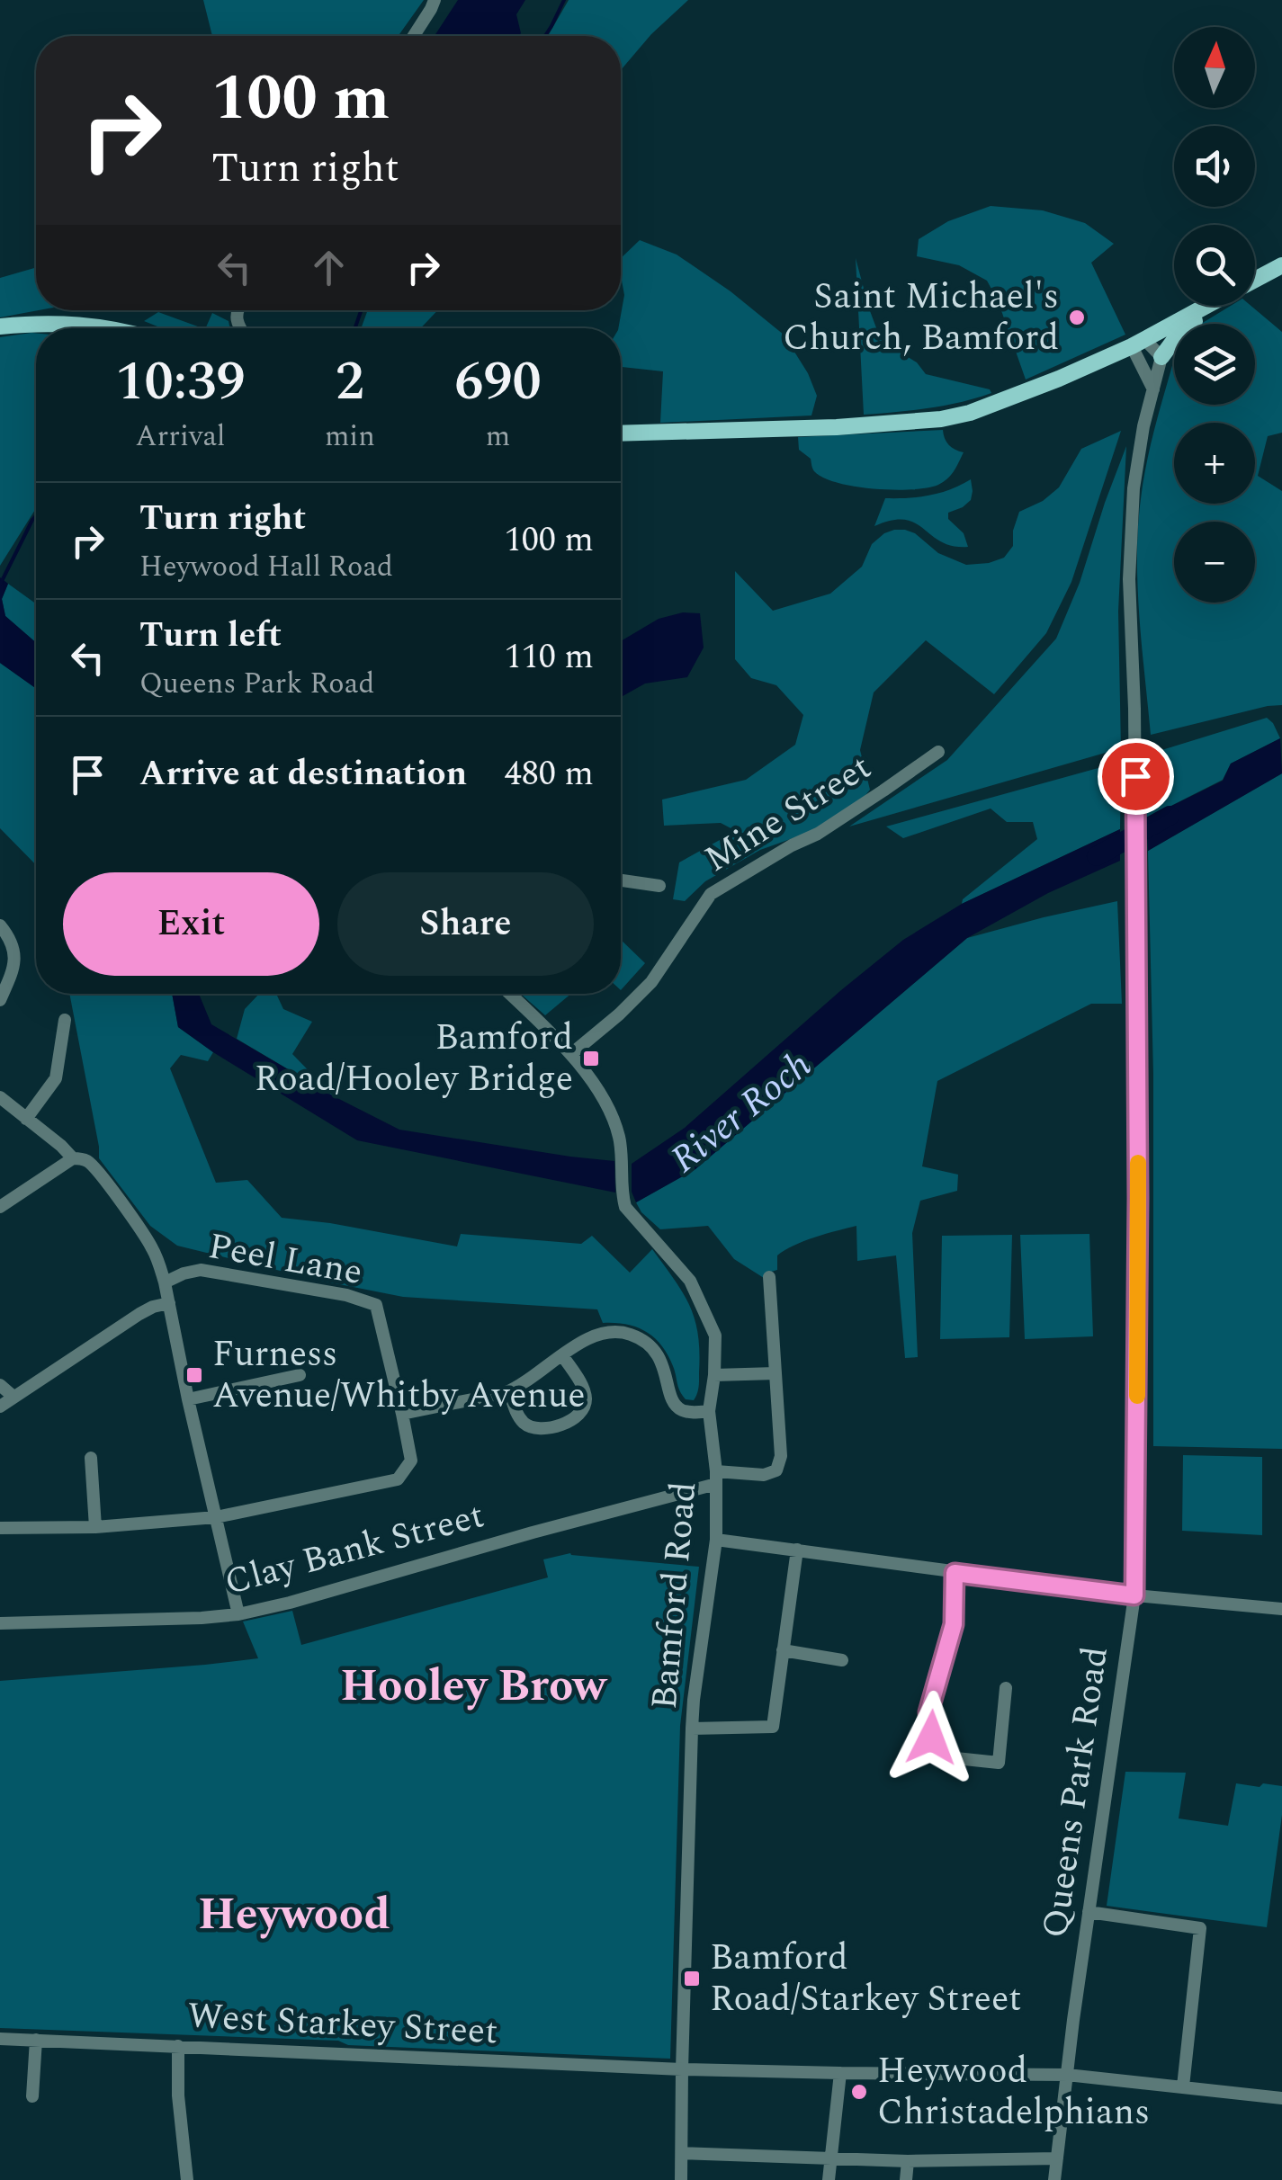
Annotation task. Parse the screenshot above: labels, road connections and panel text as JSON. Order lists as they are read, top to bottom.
{
  "streets": {
    "street": [
      "Mine Street",
      "Peel Lane",
      "Clay Bank Street",
      "Bamford Road",
      "Queens Park Road",
      "West Starkey Street"
    ]
  },
  "crossings": [
    ["Mine Street", "Bamford Road"],
    ["Clay Bank Street", "Bamford Road"],
    ["Bamford Road", "West Starkey Street"],
    ["Queens Park Road", "West Starkey Street"]
  ],
  "districts": ["Hooley Brow", "Heywood"],
  "water": ["River Roch"],
  "places": {
    "other": ["Saint Michael's Church, Bamford", "Heywood Christadelphians"],
    "transit": ["Bamford Road/Hooley Bridge", "Furness Avenue/Whitby Avenue", "Bamford Road/Starkey Street"]
  },
  "north": "top",
  "page": {
    "map_buttons": ["+", "−"],
    "turn": ["100 m", "Turn right"],
    "eta": [
      "10:39",
      "Arrival",
      "2",
      "min",
      "690",
      "m"
    ],
    "list": [
      {
        "name": "Turn right",
        "note": "Heywood Hall Road",
        "value": "100 m"
      },
      {
        "name": "Turn left",
        "note": "Queens Park Road",
        "value": "110 m"
      },
      {
        "name": "Arrive at destination",
        "value": "480 m"
      }
    ],
    "buttons": ["Exit", "Share"]
  }
}
